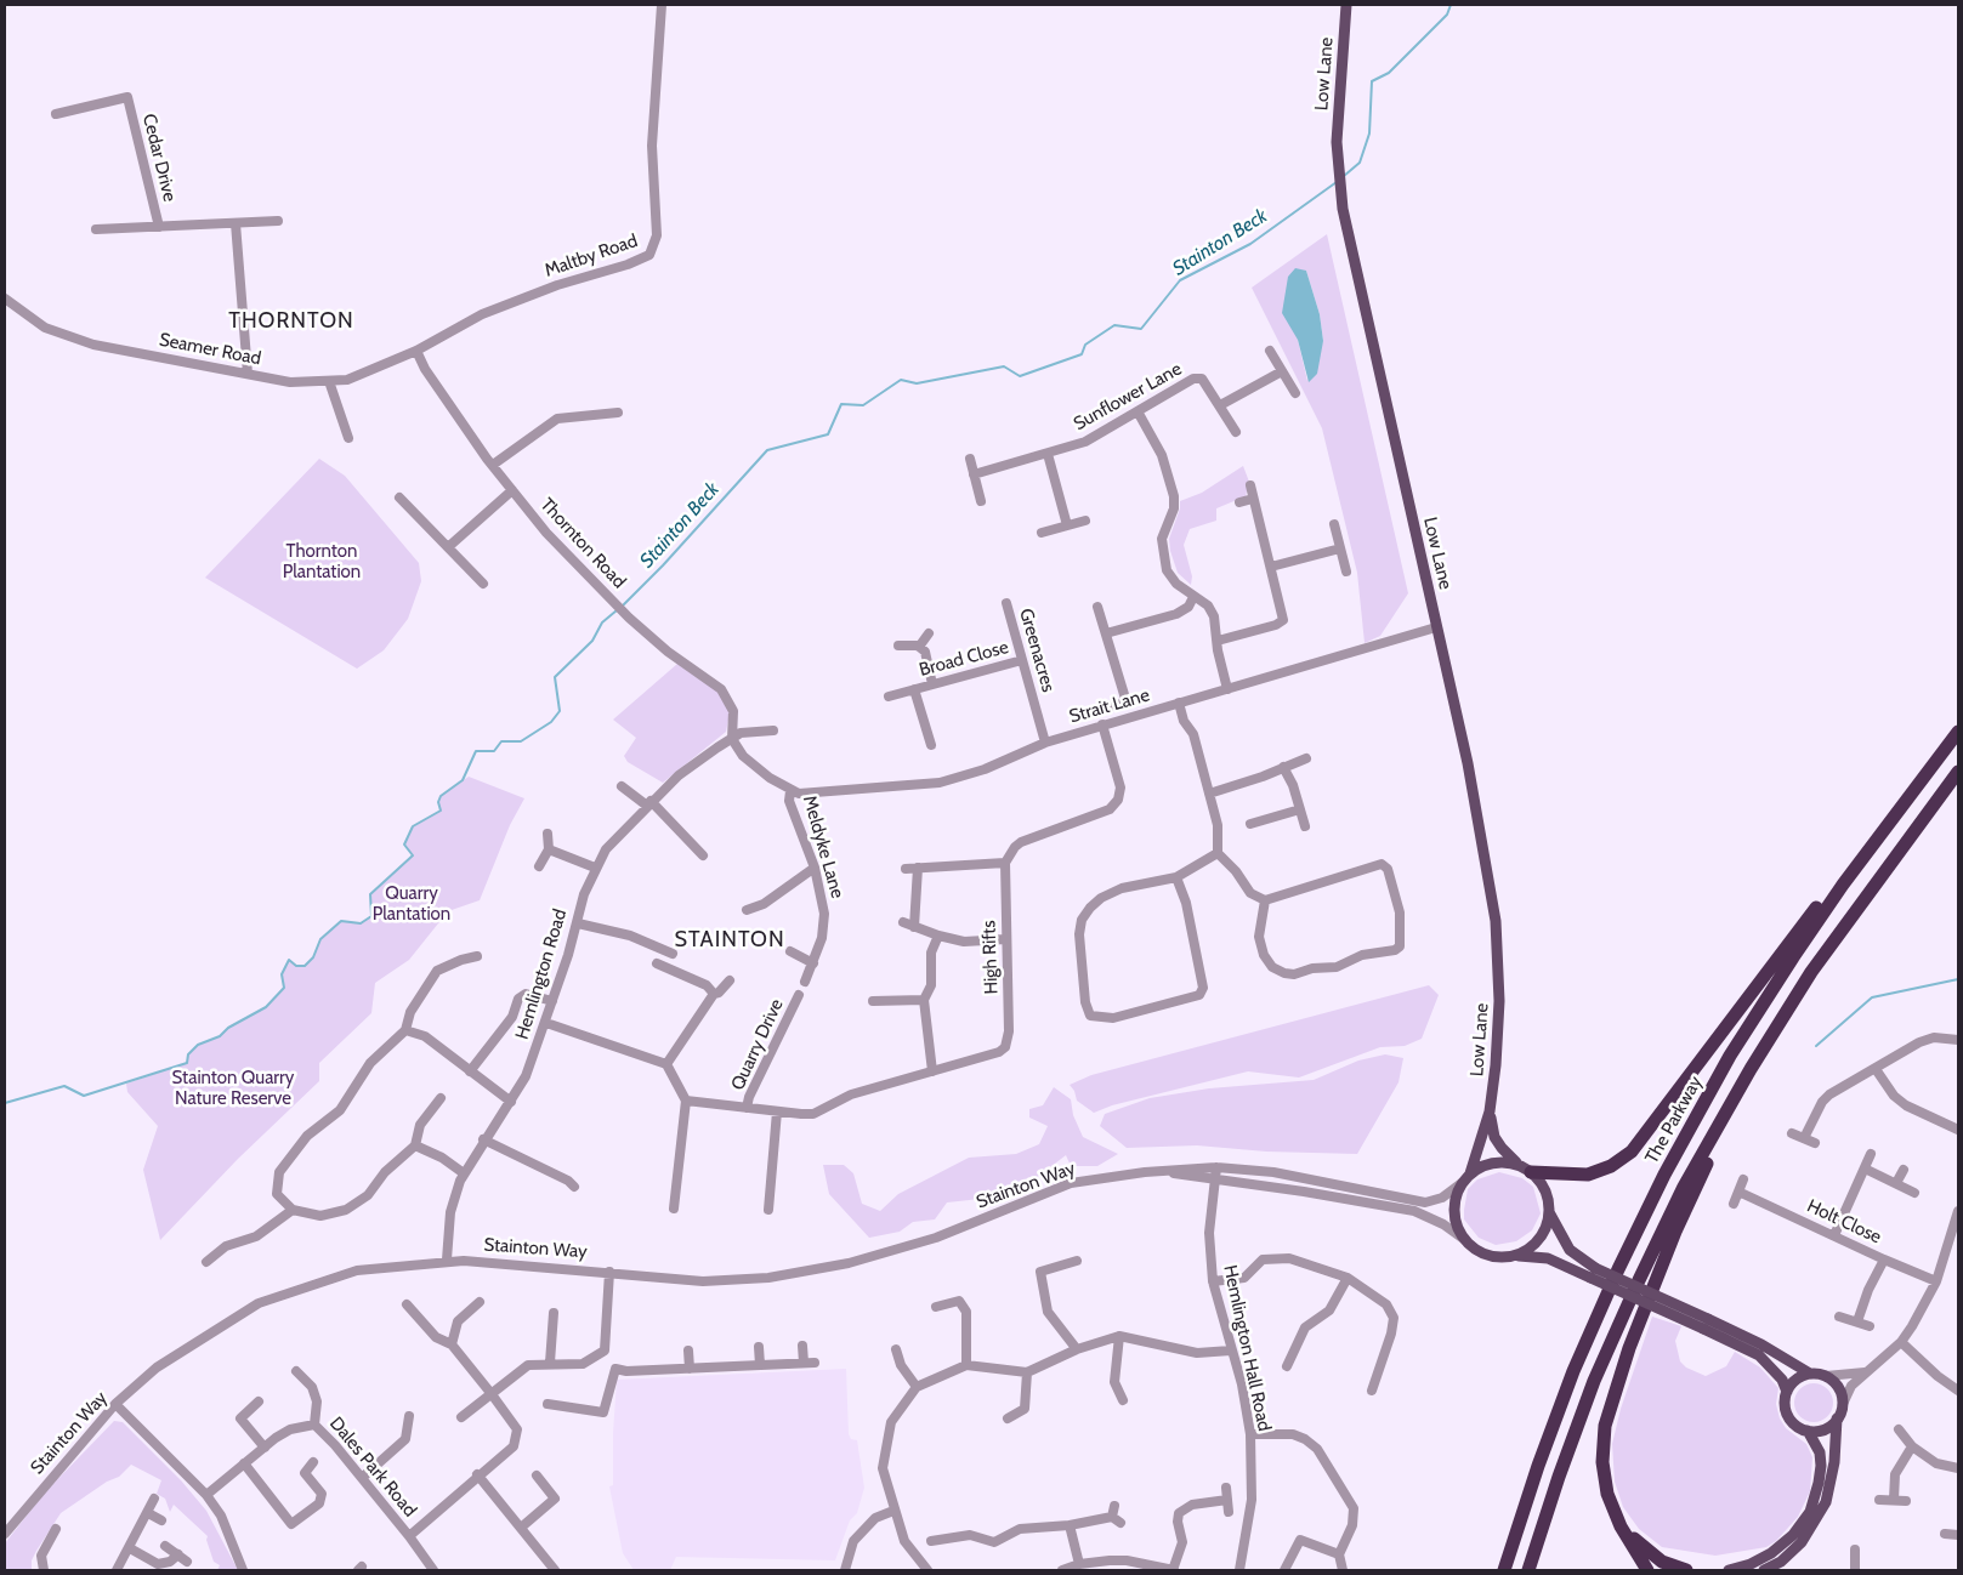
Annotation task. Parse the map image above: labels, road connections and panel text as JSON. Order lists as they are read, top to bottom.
{
  "streets": {
    "highway": ["The Parkway"],
    "main road": ["Low Lane"],
    "street": [
      "Cedar Drive",
      "Maltby Road",
      "Seamer Road",
      "Sunflower Lane",
      "Thornton Road",
      "Greenacres",
      "Broad Close",
      "Strait Lane",
      "Meldyke Lane",
      "High Rifts",
      "Hemlington Road",
      "Quarry Drive",
      "Stainton Way",
      "Holt Close",
      "Hemlington Hall Road",
      "Dales Park Road"
    ]
  },
  "crossings": [
    ["Low Lane", "Strait Lane"],
    ["Low Lane", "Stainton Way"],
    ["Maltby Road", "Seamer Road"],
    ["Maltby Road", "Thornton Road"],
    ["Seamer Road", "Thornton Road"],
    ["Thornton Road", "Hemlington Road"],
    ["Greenacres", "Broad Close"],
    ["Greenacres", "Strait Lane"],
    ["Strait Lane", "Meldyke Lane"],
    ["Hemlington Road", "Stainton Way"],
    ["Stainton Way", "Hemlington Hall Road"]
  ],
  "districts": ["THORNTON", "STAINTON"],
  "water": ["Stainton Beck"],
  "parks": ["Thornton Plantation", "Quarry Plantation", "Stainton Quarry Nature Reserve"]
}
